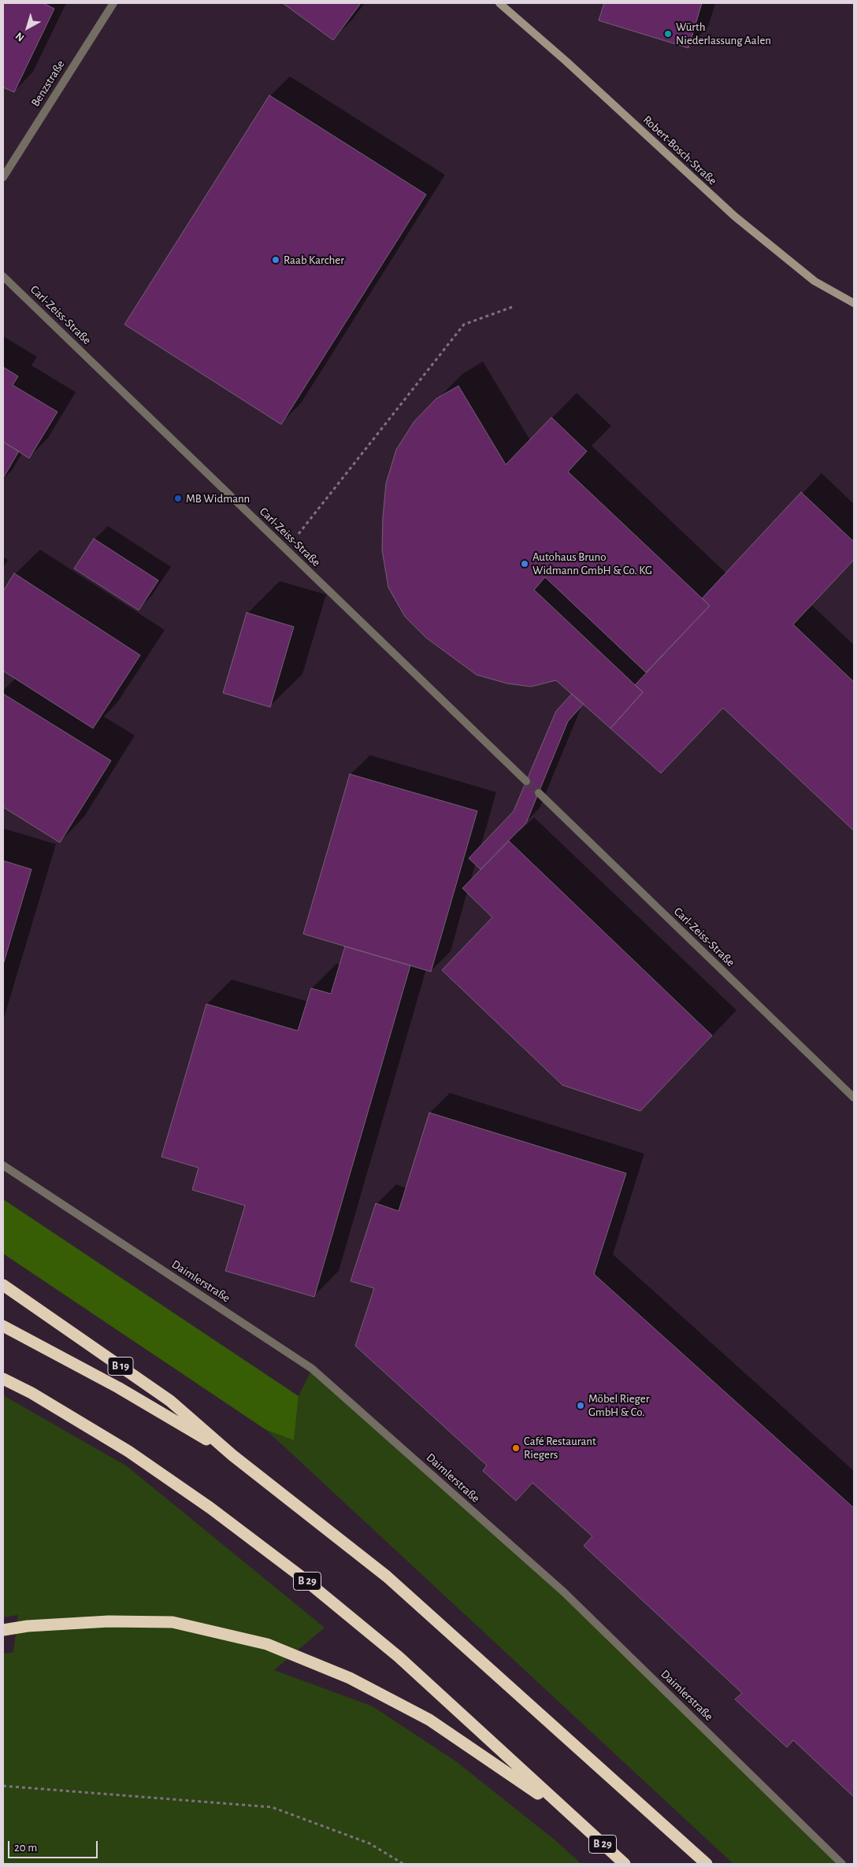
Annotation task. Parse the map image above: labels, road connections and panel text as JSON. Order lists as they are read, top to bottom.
{
  "streets": {
    "highway": ["B 19", "B 29"],
    "street": [
      "Benzstraße",
      "Robert-Bosch-Straße",
      "Carl-Zeiss-Straße",
      "Daimlerstraße"
    ]
  },
  "places": [
    "Würth Niederlassung Aalen",
    "Raab Karcher",
    "MB Widmann",
    "Autohaus Bruno Widmann GmbH & Co. KG",
    "Möbel Rieger GmbH & Co.",
    "Café Restaurant Riegers"
  ],
  "scale_bar": "20 m",
  "north": "bottom left"
}
